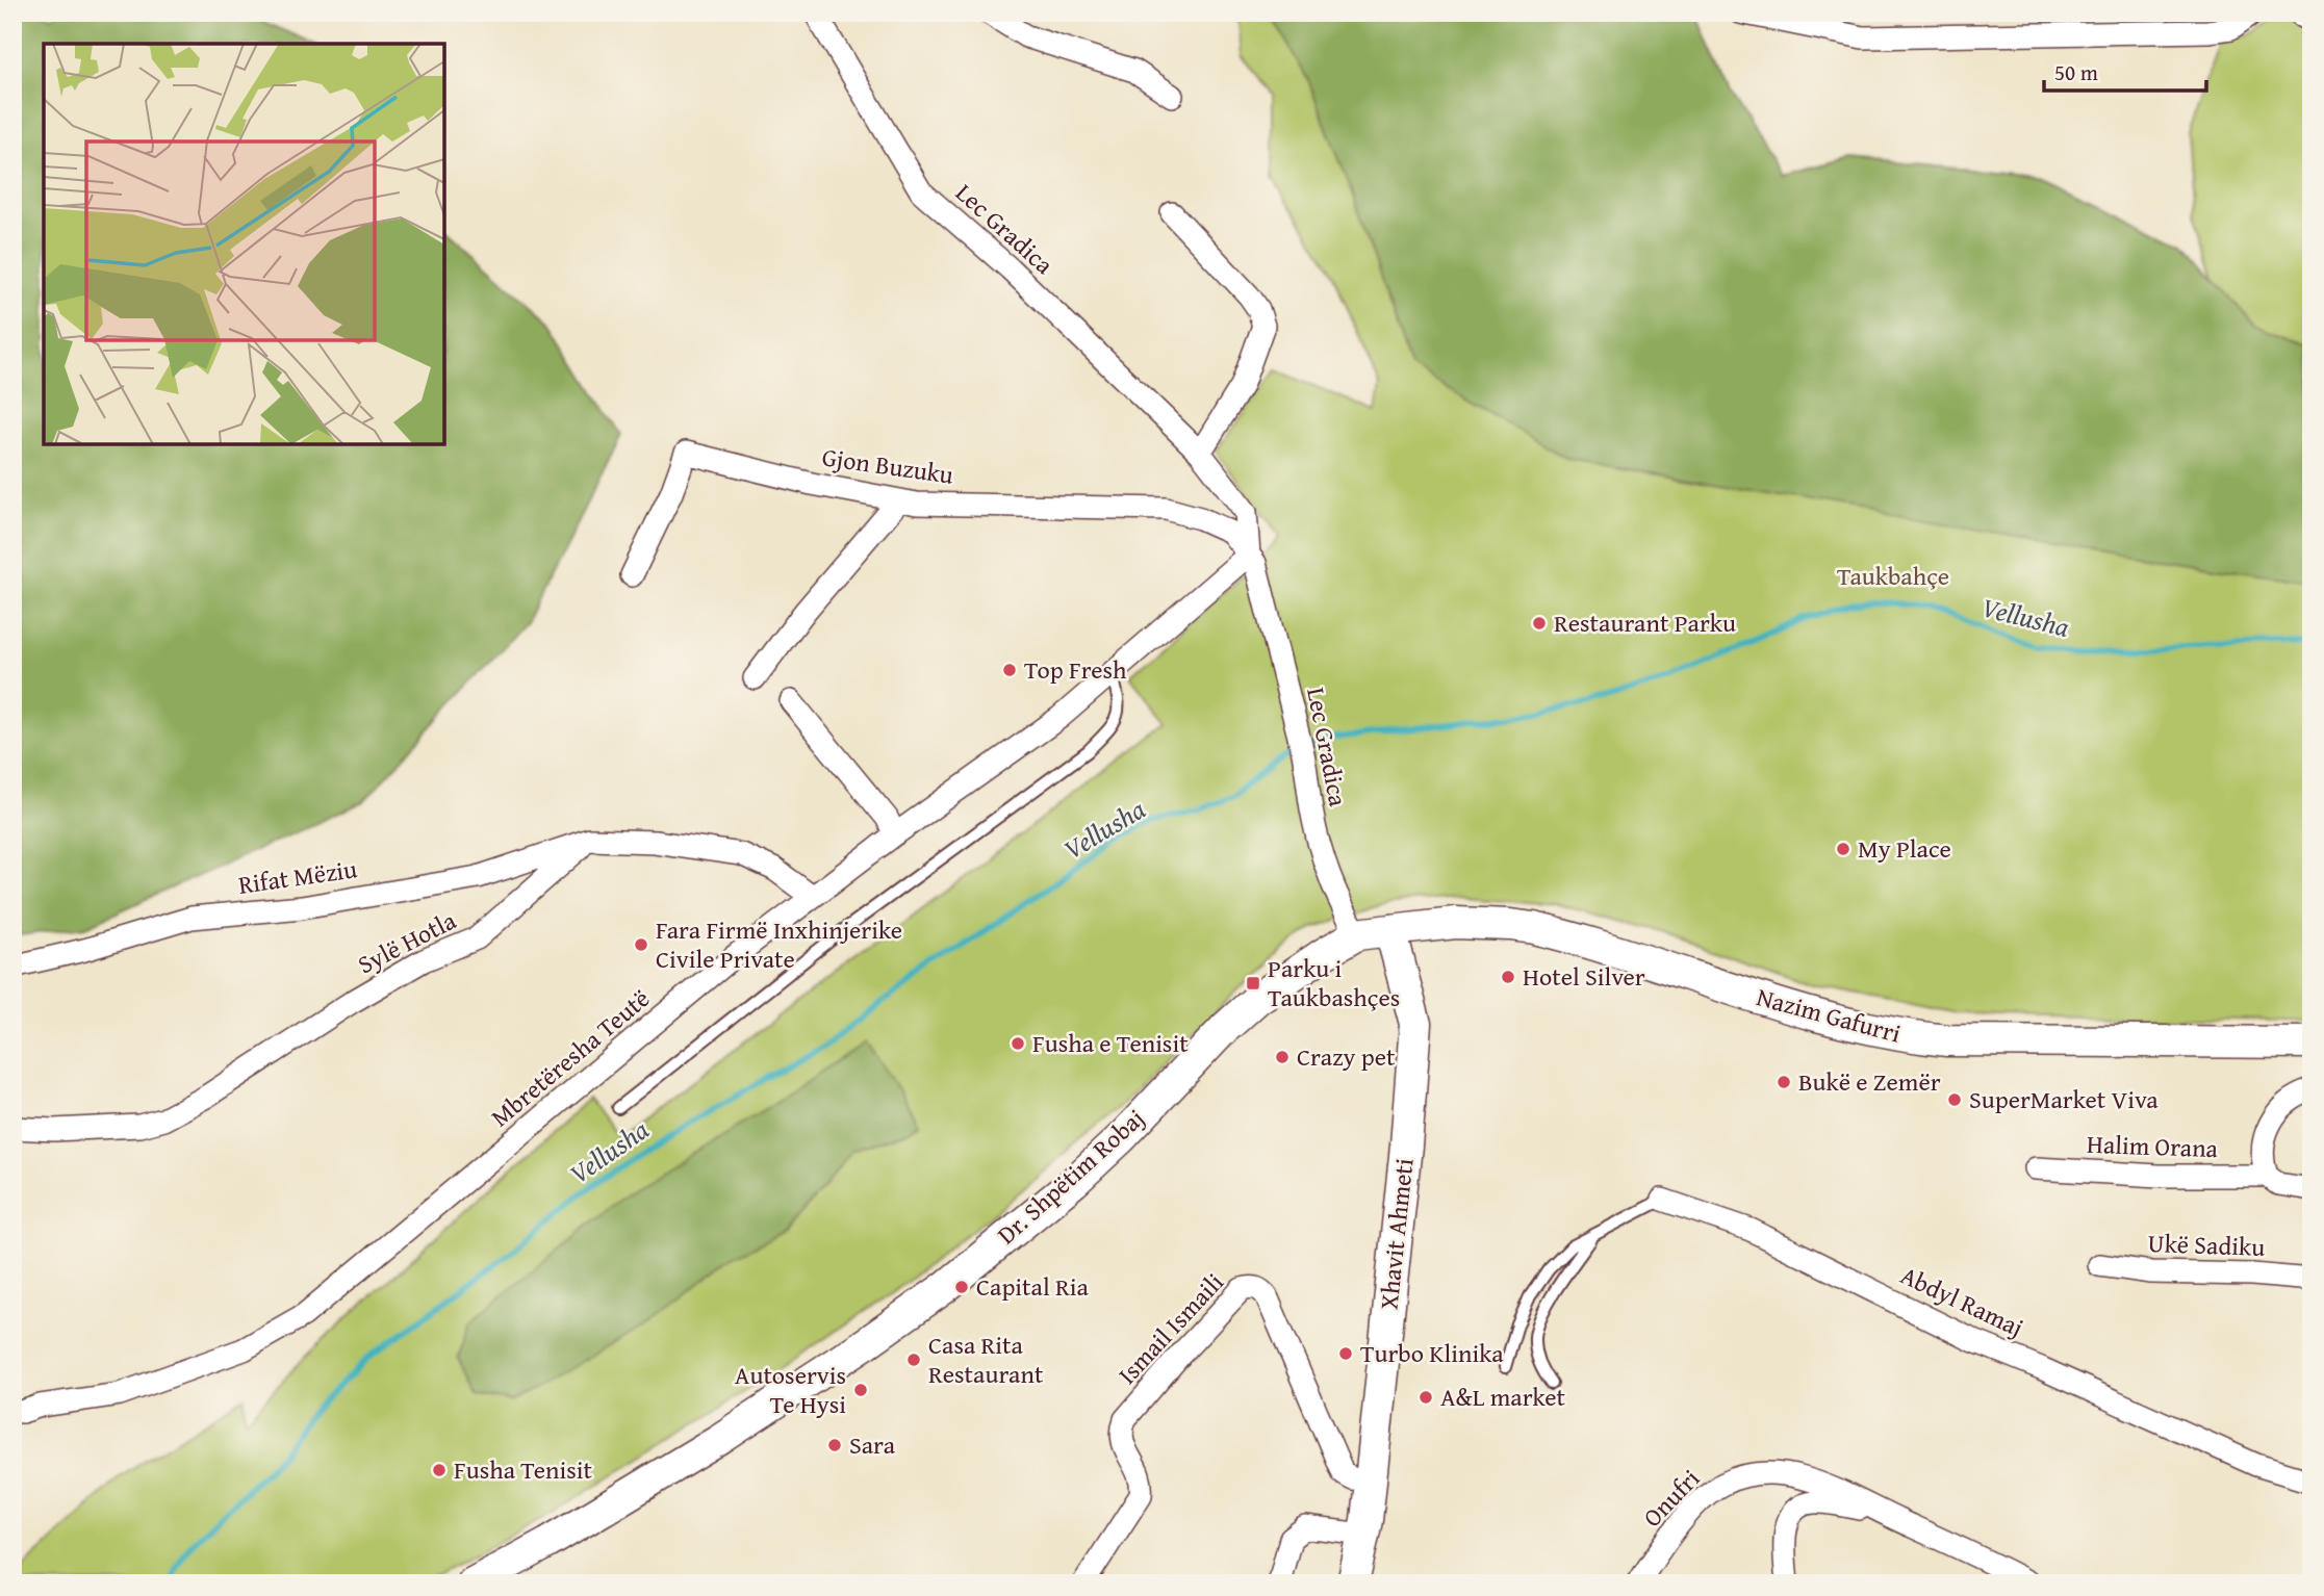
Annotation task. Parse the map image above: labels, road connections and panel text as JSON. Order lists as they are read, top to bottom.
{
  "streets": {
    "street": [
      "Lec Gradica",
      "Gjon Buzuku",
      "Rifat Mëziu",
      "Sylë Hotla",
      "Nazim Gafurri",
      "Mbretëresha Teutë",
      "Halim Orana",
      "Dr. Shpëtim Robaj",
      "Xhavit Ahmeti",
      "Ukë Sadiku",
      "Abdyl Ramaj",
      "Ismail Ismaili",
      "Onufri"
    ]
  },
  "crossings": [
    ["Lec Gradica", "Gjon Buzuku"],
    ["Lec Gradica", "Nazim Gafurri"],
    ["Lec Gradica", "Mbretëresha Teutë"],
    ["Lec Gradica", "Dr. Shpëtim Robaj"],
    ["Gjon Buzuku", "Mbretëresha Teutë"],
    ["Rifat Mëziu", "Sylë Hotla"],
    ["Nazim Gafurri", "Dr. Shpëtim Robaj"],
    ["Nazim Gafurri", "Xhavit Ahmeti"],
    ["Xhavit Ahmeti", "Ismail Ismaili"]
  ],
  "water": ["Vellusha"],
  "parks": ["Taukbahçe"],
  "places": {
    "other": [
      "Restaurant Parku",
      "Top Fresh",
      "My Place",
      "Fara Firmë Inxhinjerike Civile Private",
      "Hotel Silver",
      "Fusha e Tenisit",
      "Crazy pet",
      "Bukë e Zemër",
      "SuperMarket Viva",
      "Capital Ria",
      "Turbo Klinika",
      "Casa Rita Restaurant",
      "Autoservis Te Hysi",
      "A&L market",
      "Sara",
      "Fusha Tenisit"
    ],
    "transit": ["Parku i Taukbashçes"]
  },
  "scale_bar": "50 m"
}
